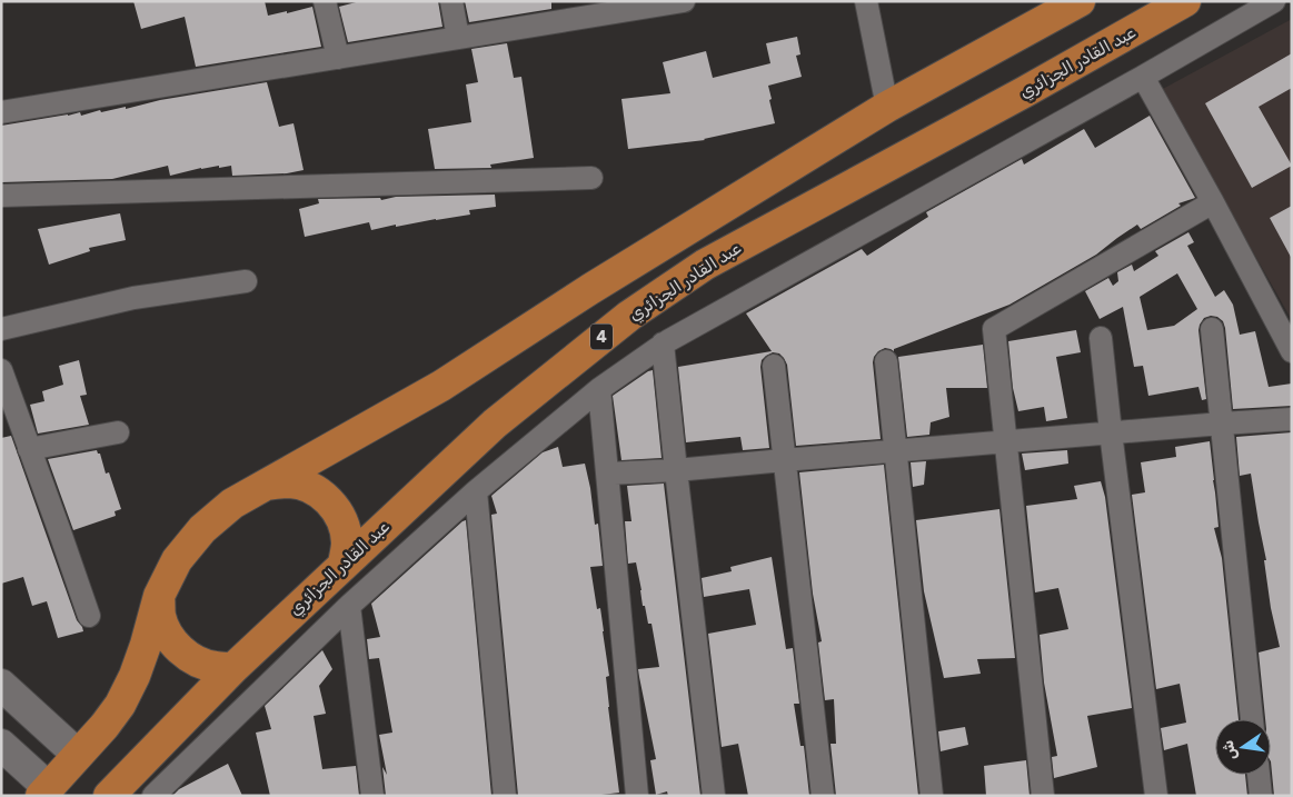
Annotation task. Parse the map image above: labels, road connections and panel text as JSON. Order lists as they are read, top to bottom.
{
  "streets": {
    "highway": ["عبد القادر الجزائري", "4"]
  },
  "north": "left"
}
